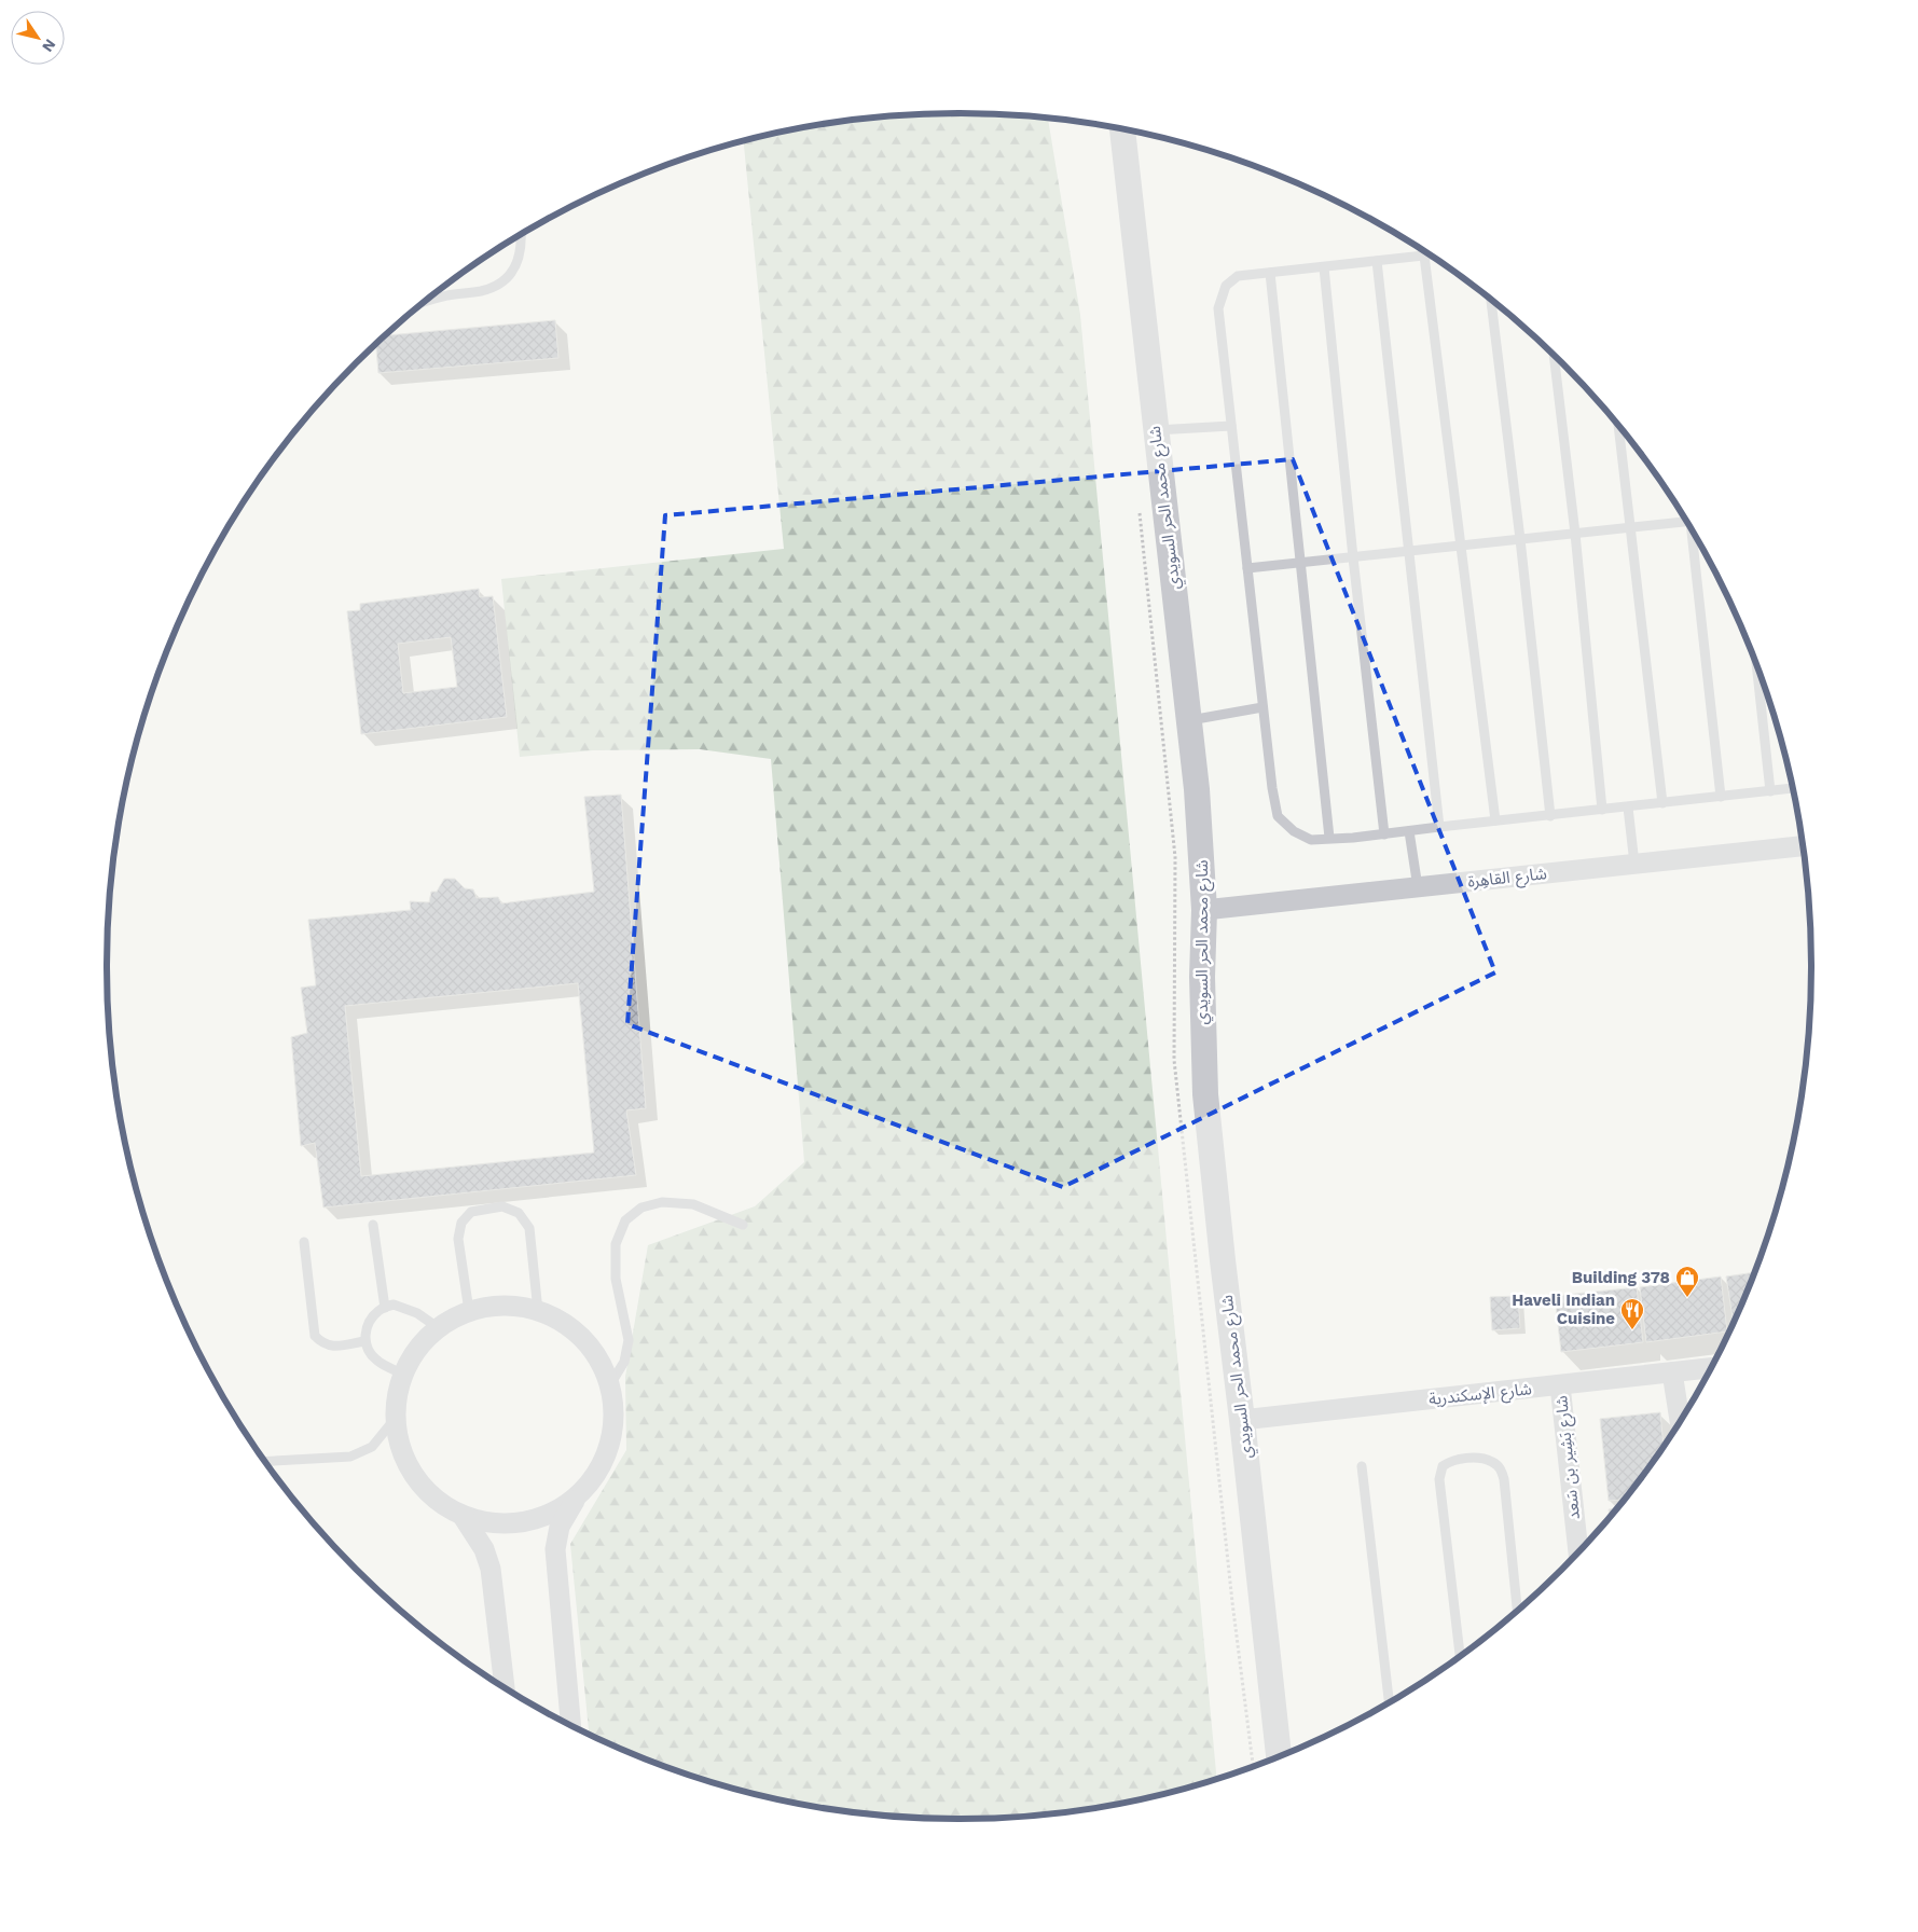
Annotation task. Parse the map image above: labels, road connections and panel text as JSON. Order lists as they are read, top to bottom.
{
  "streets": {
    "street": [
      "شارع محمد الحر السويدي",
      "شارع القاهِرة",
      "شارع الإسكندرية",
      "شارع بَشِير بن سَعد"
    ]
  },
  "crossings": [
    ["شارع محمد الحر السويدي", "شارع القاهِرة"],
    ["شارع محمد الحر السويدي", "شارع الإسكندرية"],
    ["شارع الإسكندرية", "شارع بَشِير بن سَعد"]
  ],
  "places": {
    "shop": ["Building 378"],
    "restaurant": ["Haveli Indian Cuisine"]
  },
  "north": "bottom right"
}
